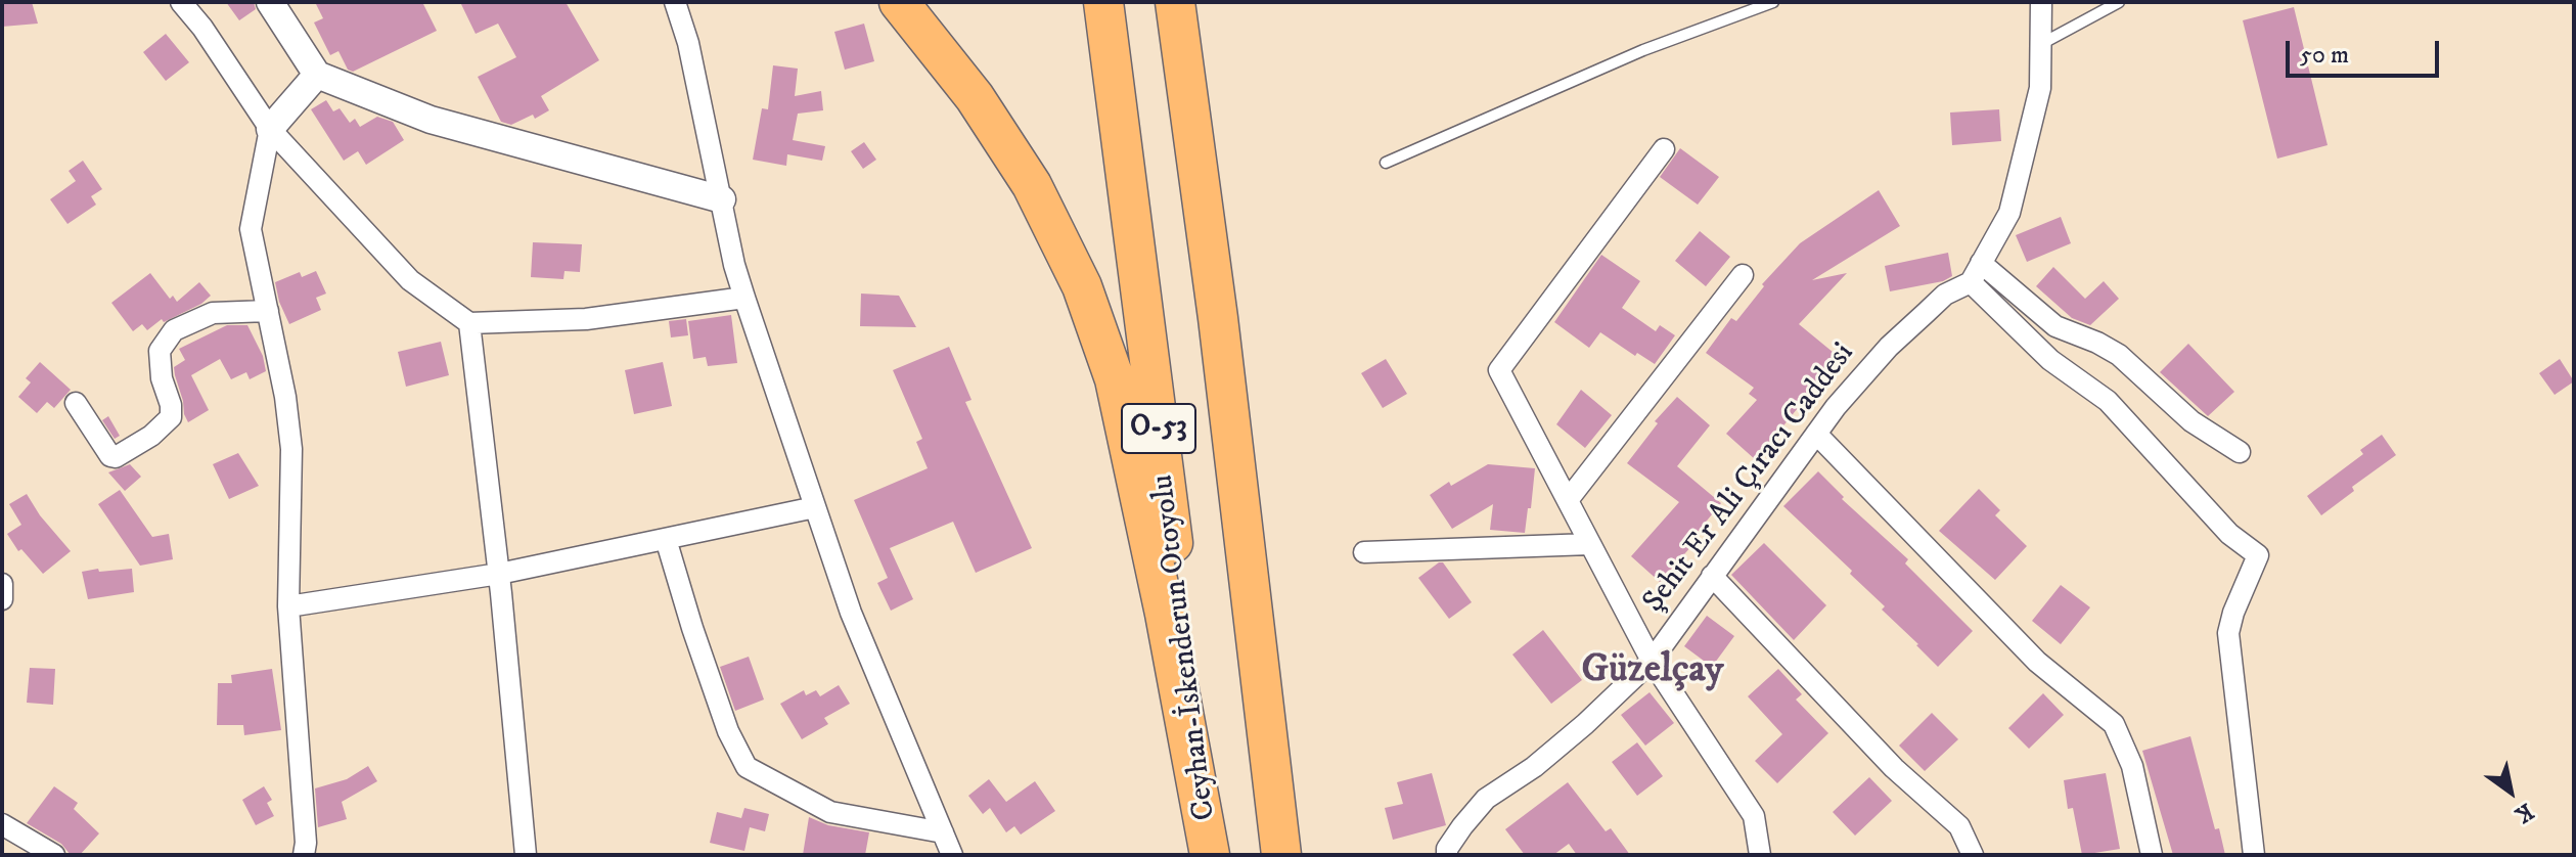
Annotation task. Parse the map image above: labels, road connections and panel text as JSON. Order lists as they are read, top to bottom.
{
  "streets": {
    "highway": ["O-53", "Ceyhan-İskenderun Otoyolu"],
    "street": ["Şehit Er Ali Çıracı Caddesi"]
  },
  "districts": ["Güzelçay"],
  "scale_bar": "50 m",
  "north": "bottom right"
}
